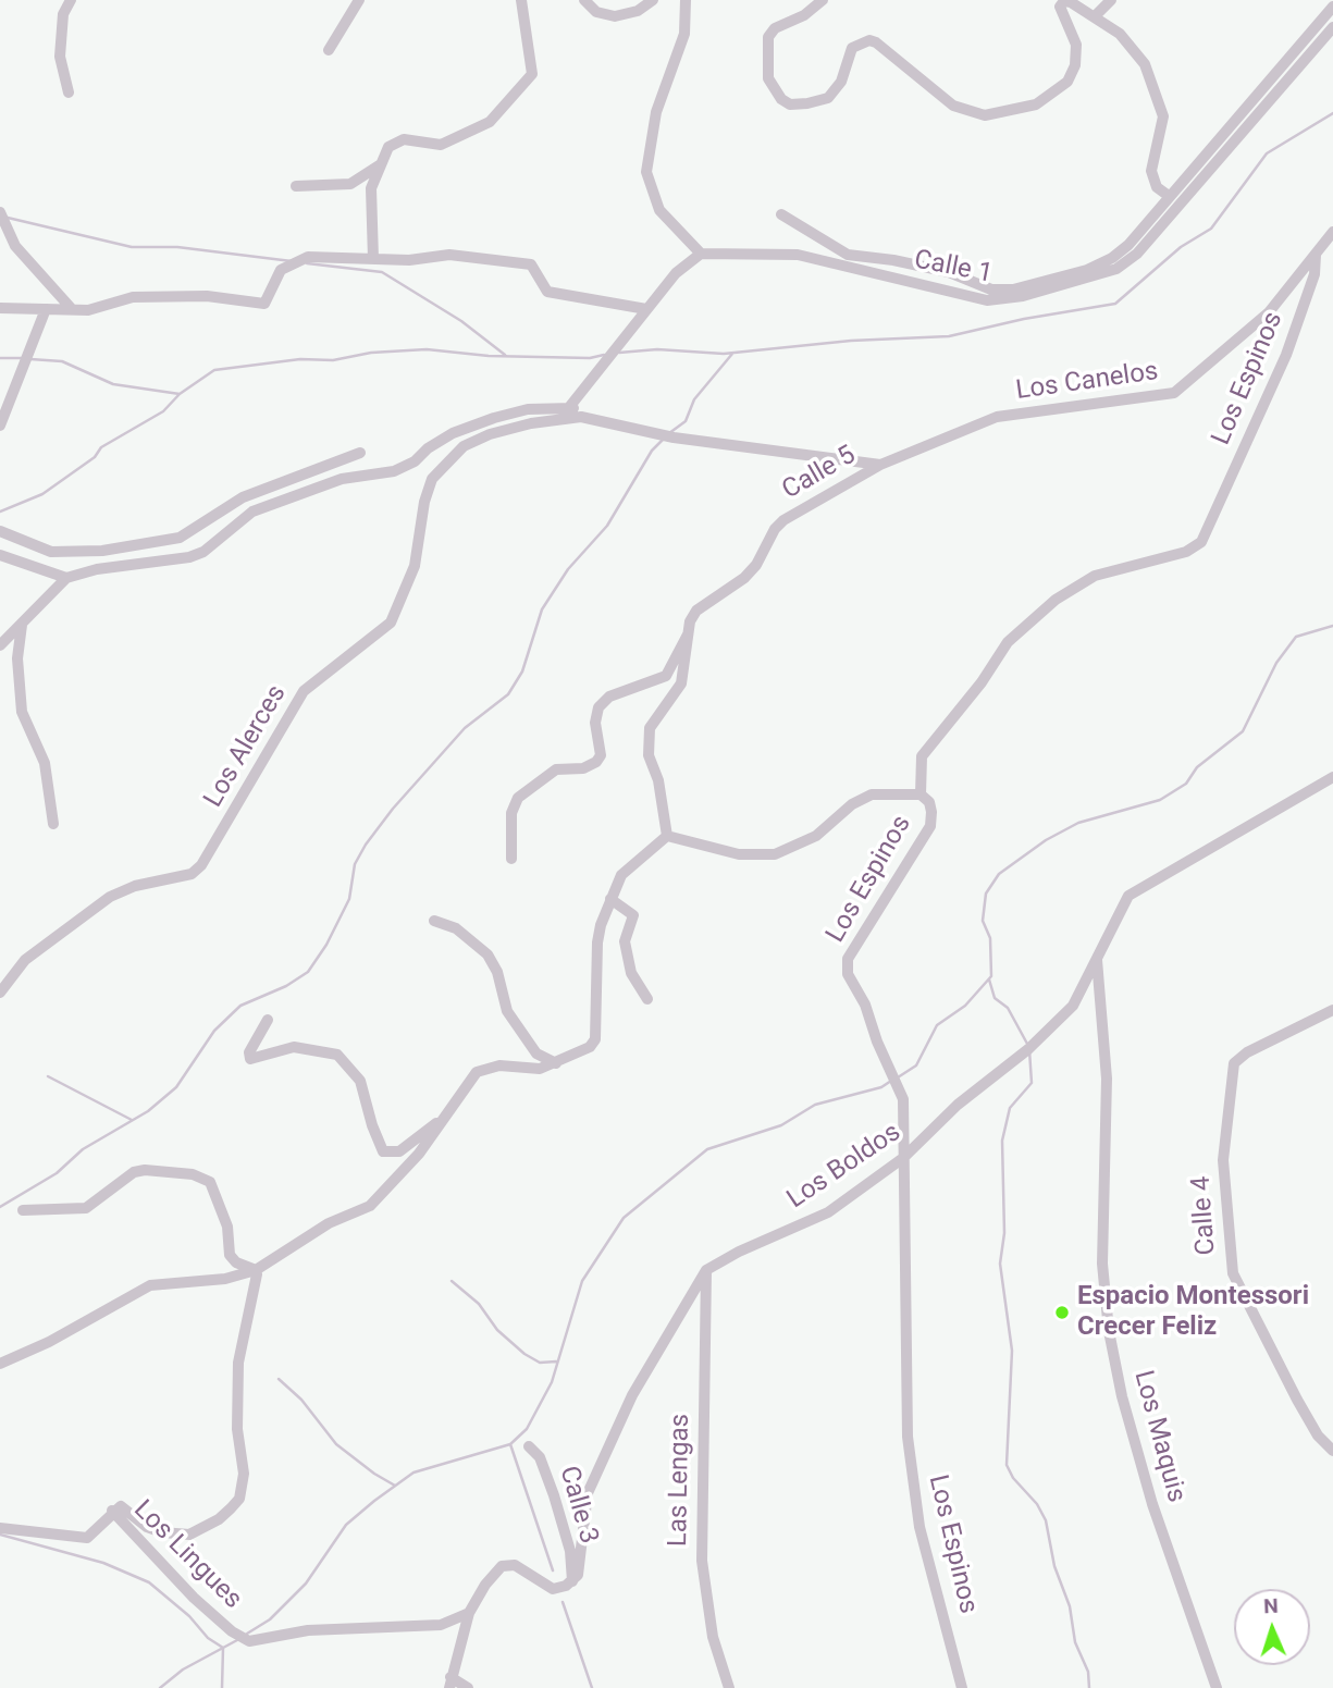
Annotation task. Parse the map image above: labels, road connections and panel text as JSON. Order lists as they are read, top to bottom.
{
  "streets": {
    "street": [
      "Calle 1",
      "Los Espinos",
      "Los Canelos",
      "Calle 5",
      "Los Alerces",
      "Los Boldos",
      "Calle 4",
      "Los Maquis",
      "Las Lengas",
      "Calle 3",
      "Los Lingues"
    ]
  },
  "crossings": [
    ["Los Espinos", "Los Canelos"],
    ["Los Espinos", "Los Boldos"],
    ["Los Canelos", "Calle 5"],
    ["Los Boldos", "Los Maquis"],
    ["Los Boldos", "Las Lengas"],
    ["Los Boldos", "Calle 3"]
  ],
  "places": ["Espacio Montessori Crecer Feliz"],
  "north": "top"
}
